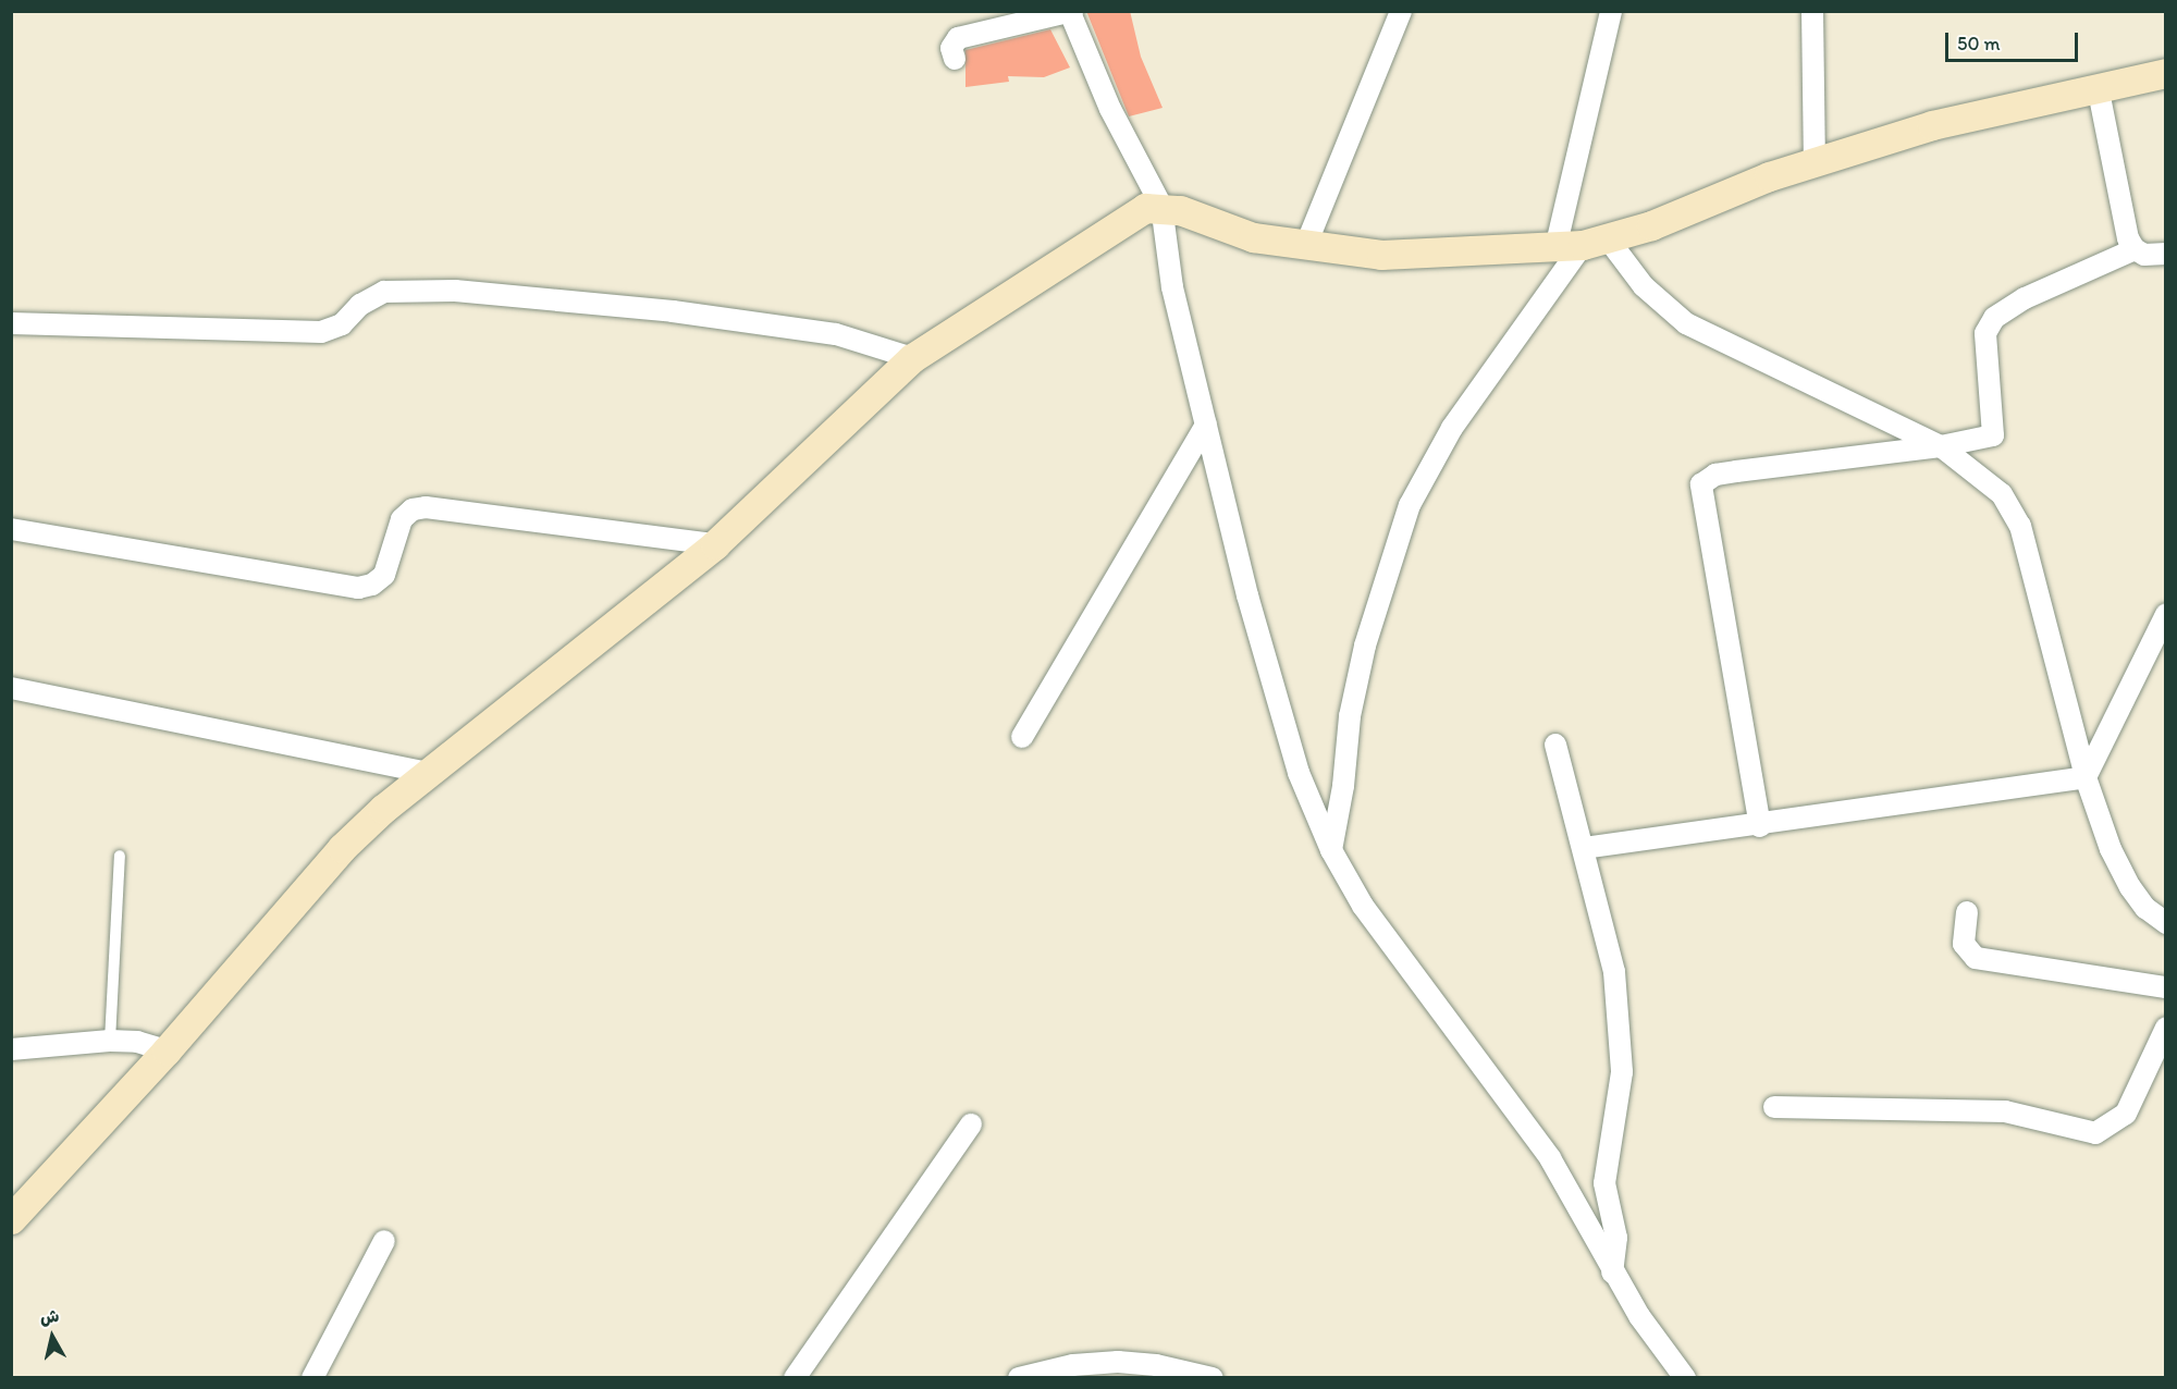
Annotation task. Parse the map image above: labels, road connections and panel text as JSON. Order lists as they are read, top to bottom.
{
  "scale_bar": "50 m",
  "north": "top"
}
